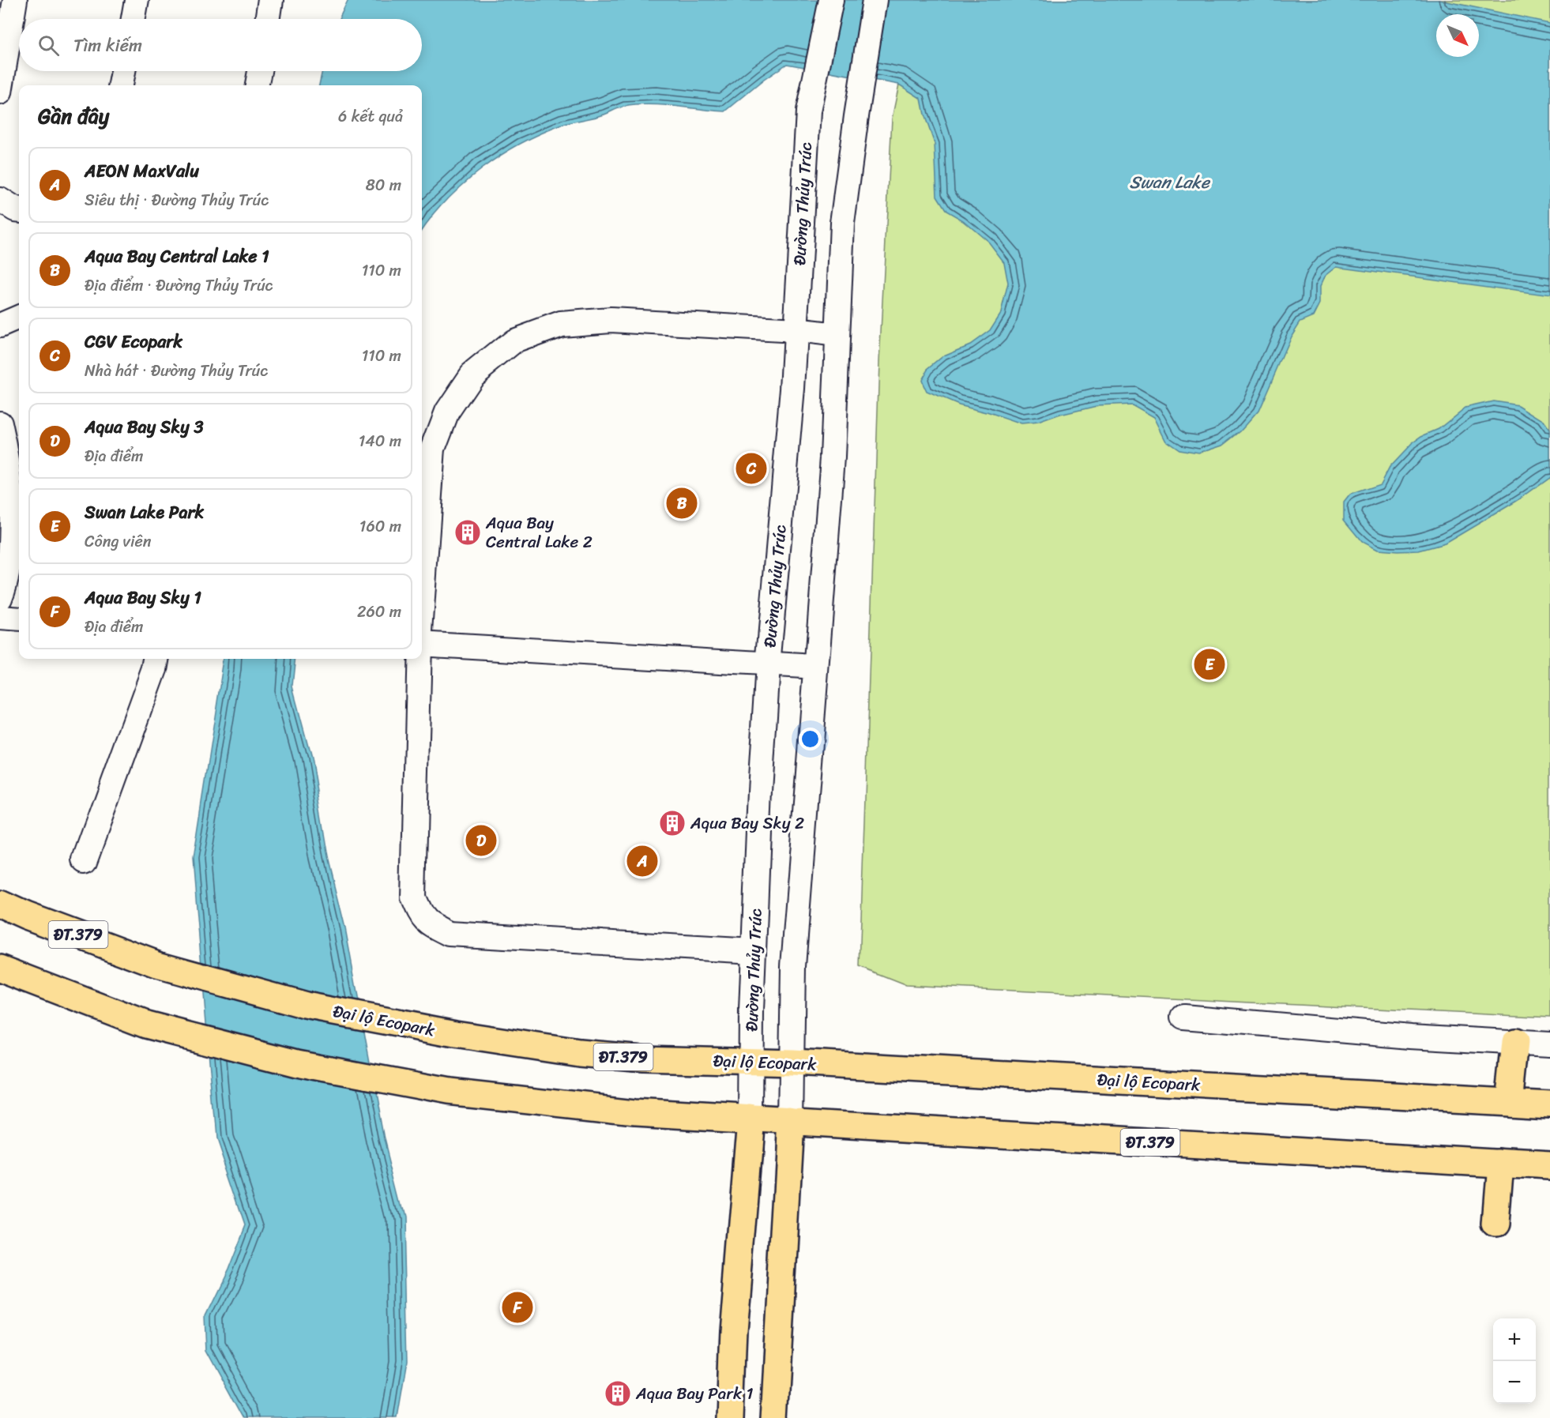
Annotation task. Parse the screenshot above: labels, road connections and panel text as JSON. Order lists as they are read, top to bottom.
{
  "streets": {
    "main road": ["ĐT.379", "Đại lộ Ecopark"],
    "street": ["Đường Thủy Trúc"]
  },
  "crossings": [
    ["Đường Thủy Trúc", "ĐT.379"],
    ["Đường Thủy Trúc", "Đại lộ Ecopark"]
  ],
  "water": ["Swan Lake"],
  "places": {
    "building": ["Aqua Bay Central Lake 2", "Aqua Bay Sky 2", "Aqua Bay Park 1"]
  },
  "north": "bottom right",
  "page": {
    "search": "Tìm kiếm",
    "heading": ["Gần đây", "6 kết quả"],
    "list": [
      {
        "mark": "A",
        "name": "AEON MaxValu",
        "note": "Siêu thị · Đường Thủy Trúc",
        "value": "80 m"
      },
      {
        "mark": "B",
        "name": "Aqua Bay Central Lake 1",
        "note": "Địa điểm · Đường Thủy Trúc",
        "value": "110 m"
      },
      {
        "mark": "C",
        "name": "CGV Ecopark",
        "note": "Nhà hát · Đường Thủy Trúc",
        "value": "110 m"
      },
      {
        "mark": "D",
        "name": "Aqua Bay Sky 3",
        "note": "Địa điểm",
        "value": "140 m"
      },
      {
        "mark": "E",
        "name": "Swan Lake Park",
        "note": "Công viên",
        "value": "160 m"
      },
      {
        "mark": "F",
        "name": "Aqua Bay Sky 1",
        "note": "Địa điểm",
        "value": "260 m"
      }
    ],
    "pins": [
      "C",
      "B",
      "E",
      "D",
      "A",
      "F"
    ],
    "map_buttons": ["+", "−"]
  }
}
